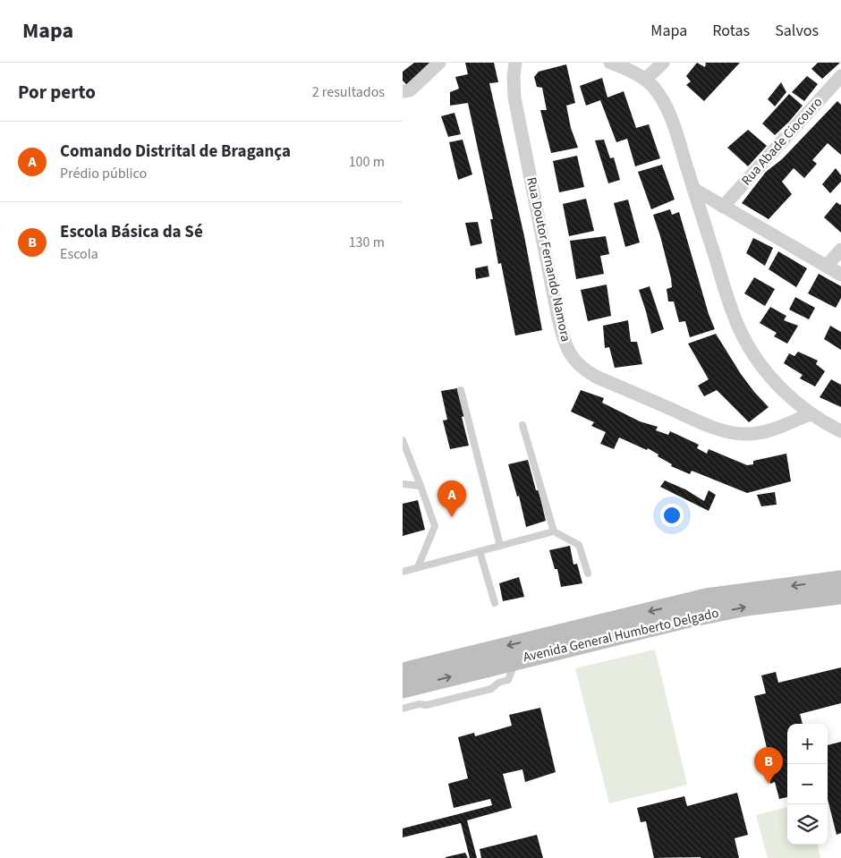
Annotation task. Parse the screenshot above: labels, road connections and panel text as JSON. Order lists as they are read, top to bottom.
{
  "streets": {
    "main road": ["Avenida General Humberto Delgado"],
    "street": ["Rua Abade Ciocouro", "Rua Doutor Fernando Namora"]
  },
  "page": {
    "header": "Mapa",
    "nav": ["Mapa", "Rotas", "Salvos"],
    "heading": ["Por perto", "2 resultados"],
    "list": [
      {
        "mark": "A",
        "name": "Comando Distrital de Bragança",
        "note": "Prédio público",
        "value": "100 m"
      },
      {
        "mark": "B",
        "name": "Escola Básica da Sé",
        "note": "Escola",
        "value": "130 m"
      }
    ],
    "pins": ["A", "B"],
    "map_buttons": ["+", "−"]
  }
}
